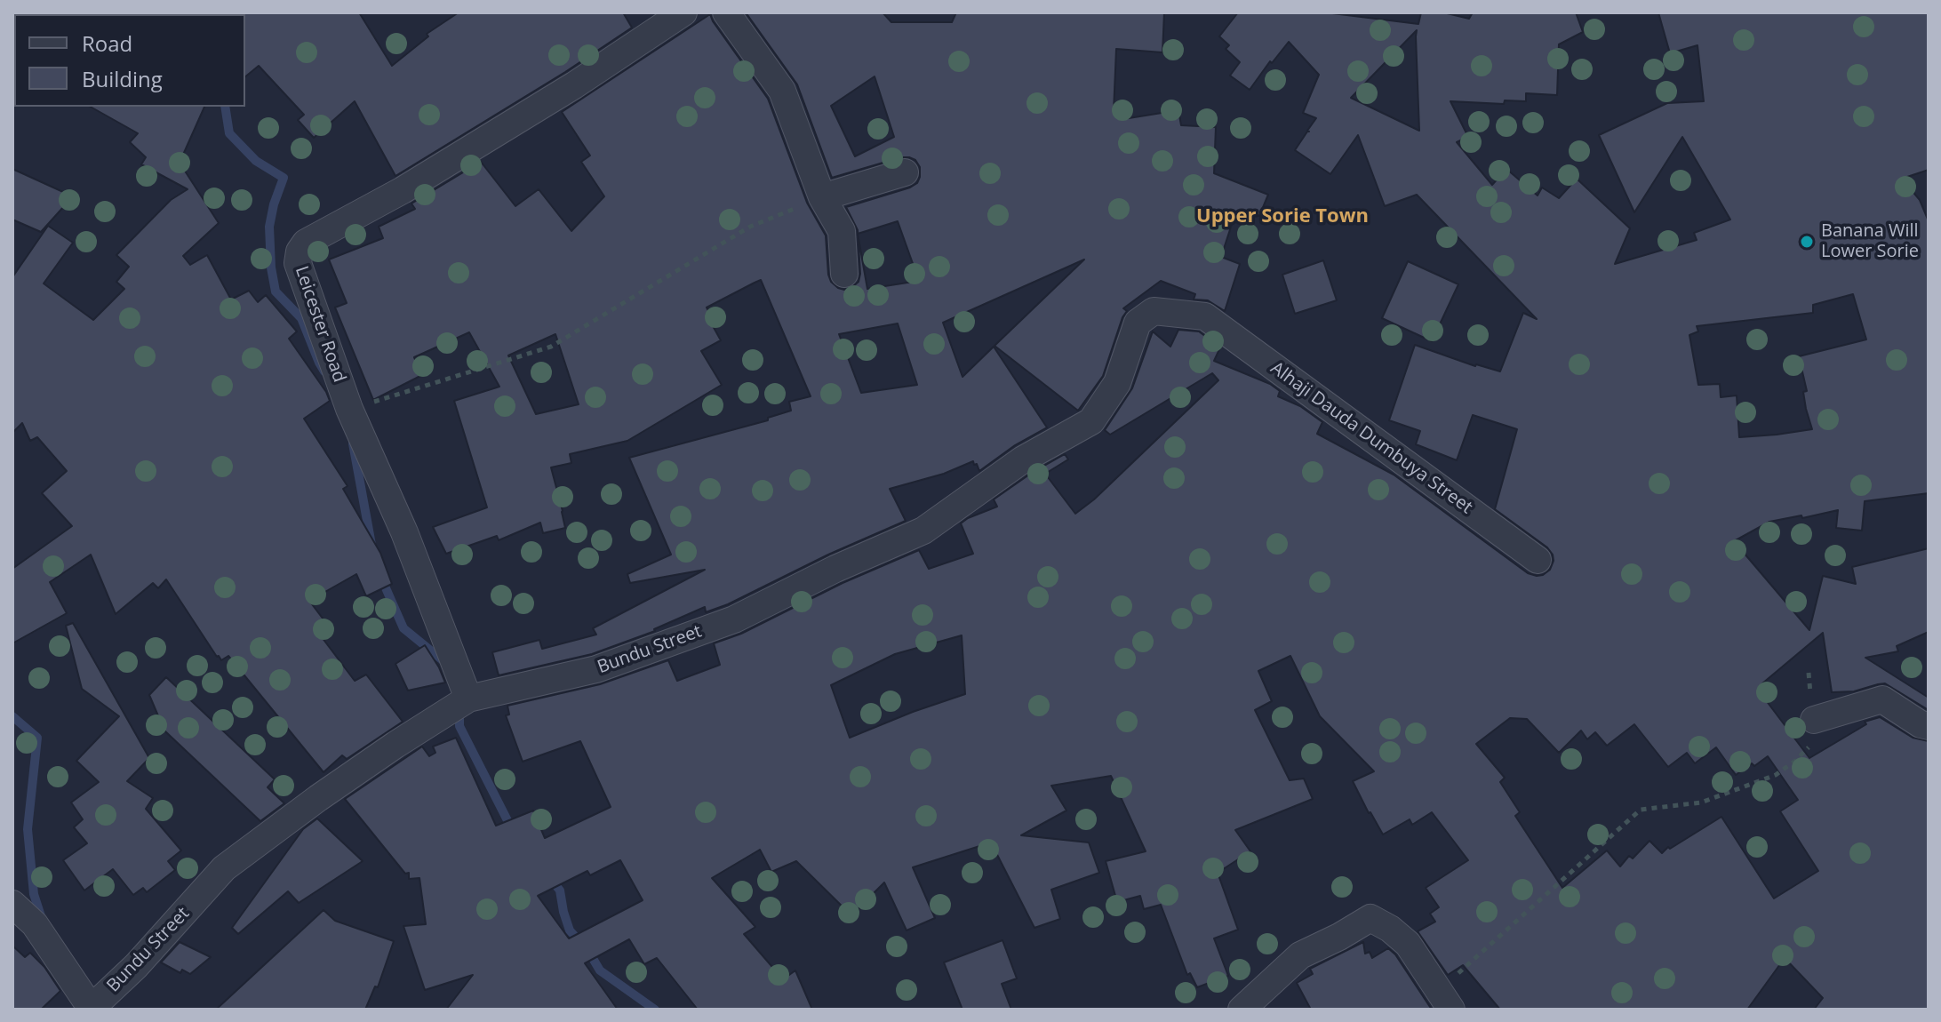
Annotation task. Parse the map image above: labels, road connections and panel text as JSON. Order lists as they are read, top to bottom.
{
  "streets": {
    "street": ["Leicester Road", "Alhaji Dauda Dumbuya Street", "Bundu Street"]
  },
  "crossings": [
    ["Leicester Road", "Bundu Street"],
    ["Alhaji Dauda Dumbuya Street", "Bundu Street"]
  ],
  "districts": ["Upper Sorie Town"],
  "places": ["Banana Will Lower Sorie"],
  "legend": ["Road", "Building"]
}
